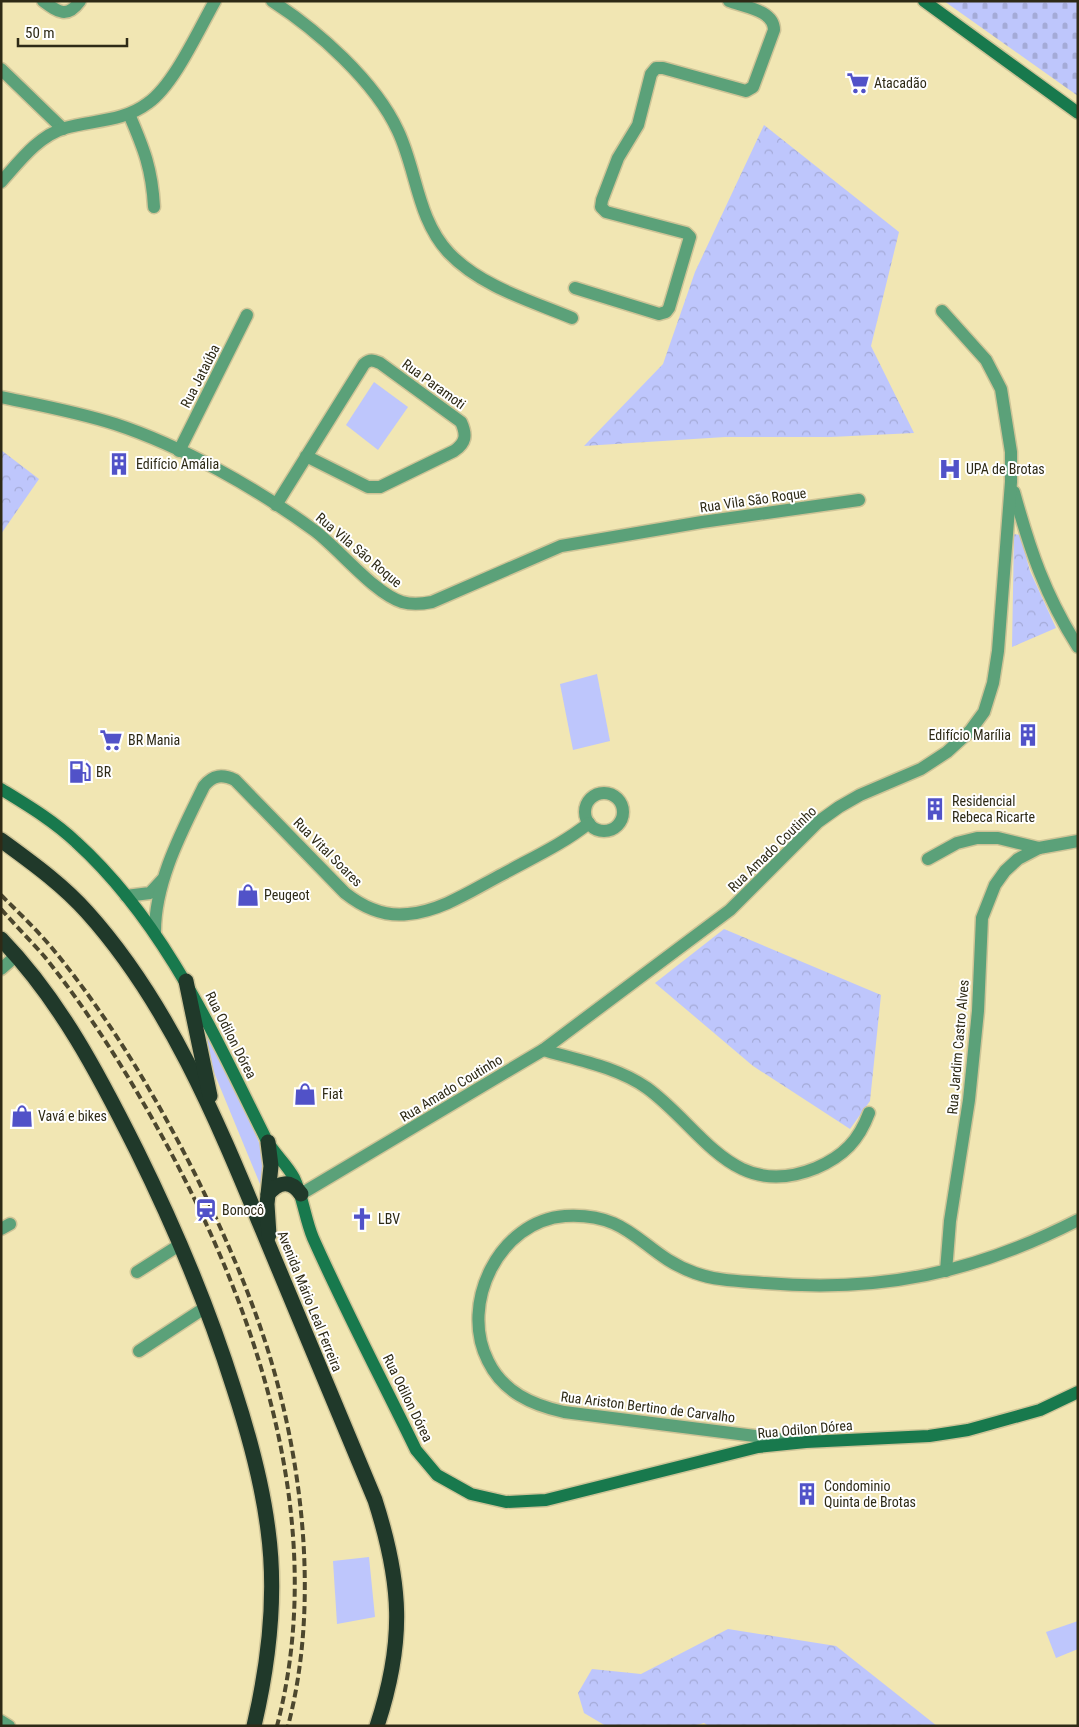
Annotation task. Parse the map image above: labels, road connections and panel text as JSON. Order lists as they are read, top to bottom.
{
  "streets": {
    "highway": ["Avenida Mário Leal Ferreira"],
    "street": [
      "Rua Jataúba",
      "Rua Paramoti",
      "Rua Vila São Roque",
      "Rua Amado Coutinho",
      "Rua Vital Soares",
      "Rua Odilon Dórea",
      "Rua Jardim Castro Alves",
      "Rua Ariston Bertino de Carvalho"
    ]
  },
  "crossings": [
    ["Rua Jataúba", "Rua Vila São Roque"],
    ["Rua Paramoti", "Rua Vila São Roque"],
    ["Rua Amado Coutinho", "Rua Odilon Dórea"],
    ["Rua Vital Soares", "Rua Odilon Dórea"],
    ["Rua Odilon Dórea", "Rua Ariston Bertino de Carvalho"],
    ["Rua Jardim Castro Alves", "Rua Ariston Bertino de Carvalho"]
  ],
  "places": {
    "supermarket": ["Atacadão", "BR Mania"],
    "building": [
      "Edifício Amália",
      "Edifício Marília",
      "Residencial Rebeca Ricarte",
      "Condominio Quinta de Brotas"
    ],
    "hospital": ["UPA de Brotas"],
    "fuel station": ["BR"],
    "shop": ["Peugeot", "Fiat", "Vavá e bikes"],
    "station": ["Bonocô"],
    "church": ["LBV"]
  },
  "scale_bar": "50 m"
}
